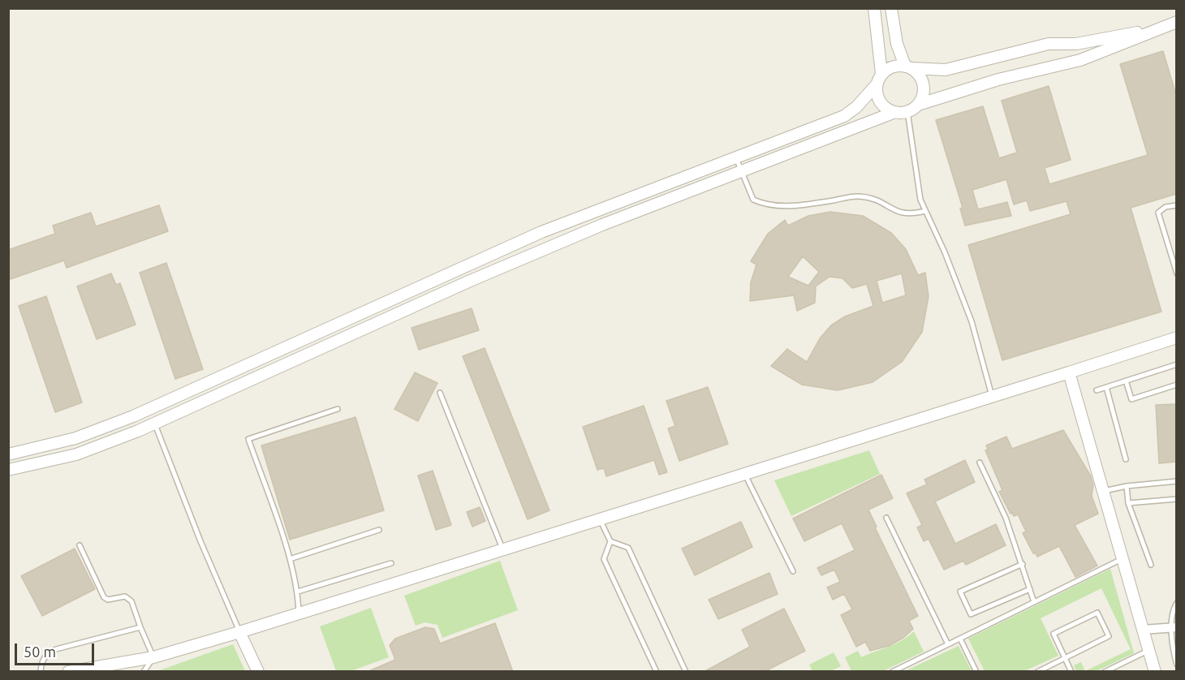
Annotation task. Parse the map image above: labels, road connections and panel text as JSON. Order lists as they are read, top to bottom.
{
  "scale_bar": "50 m"
}
